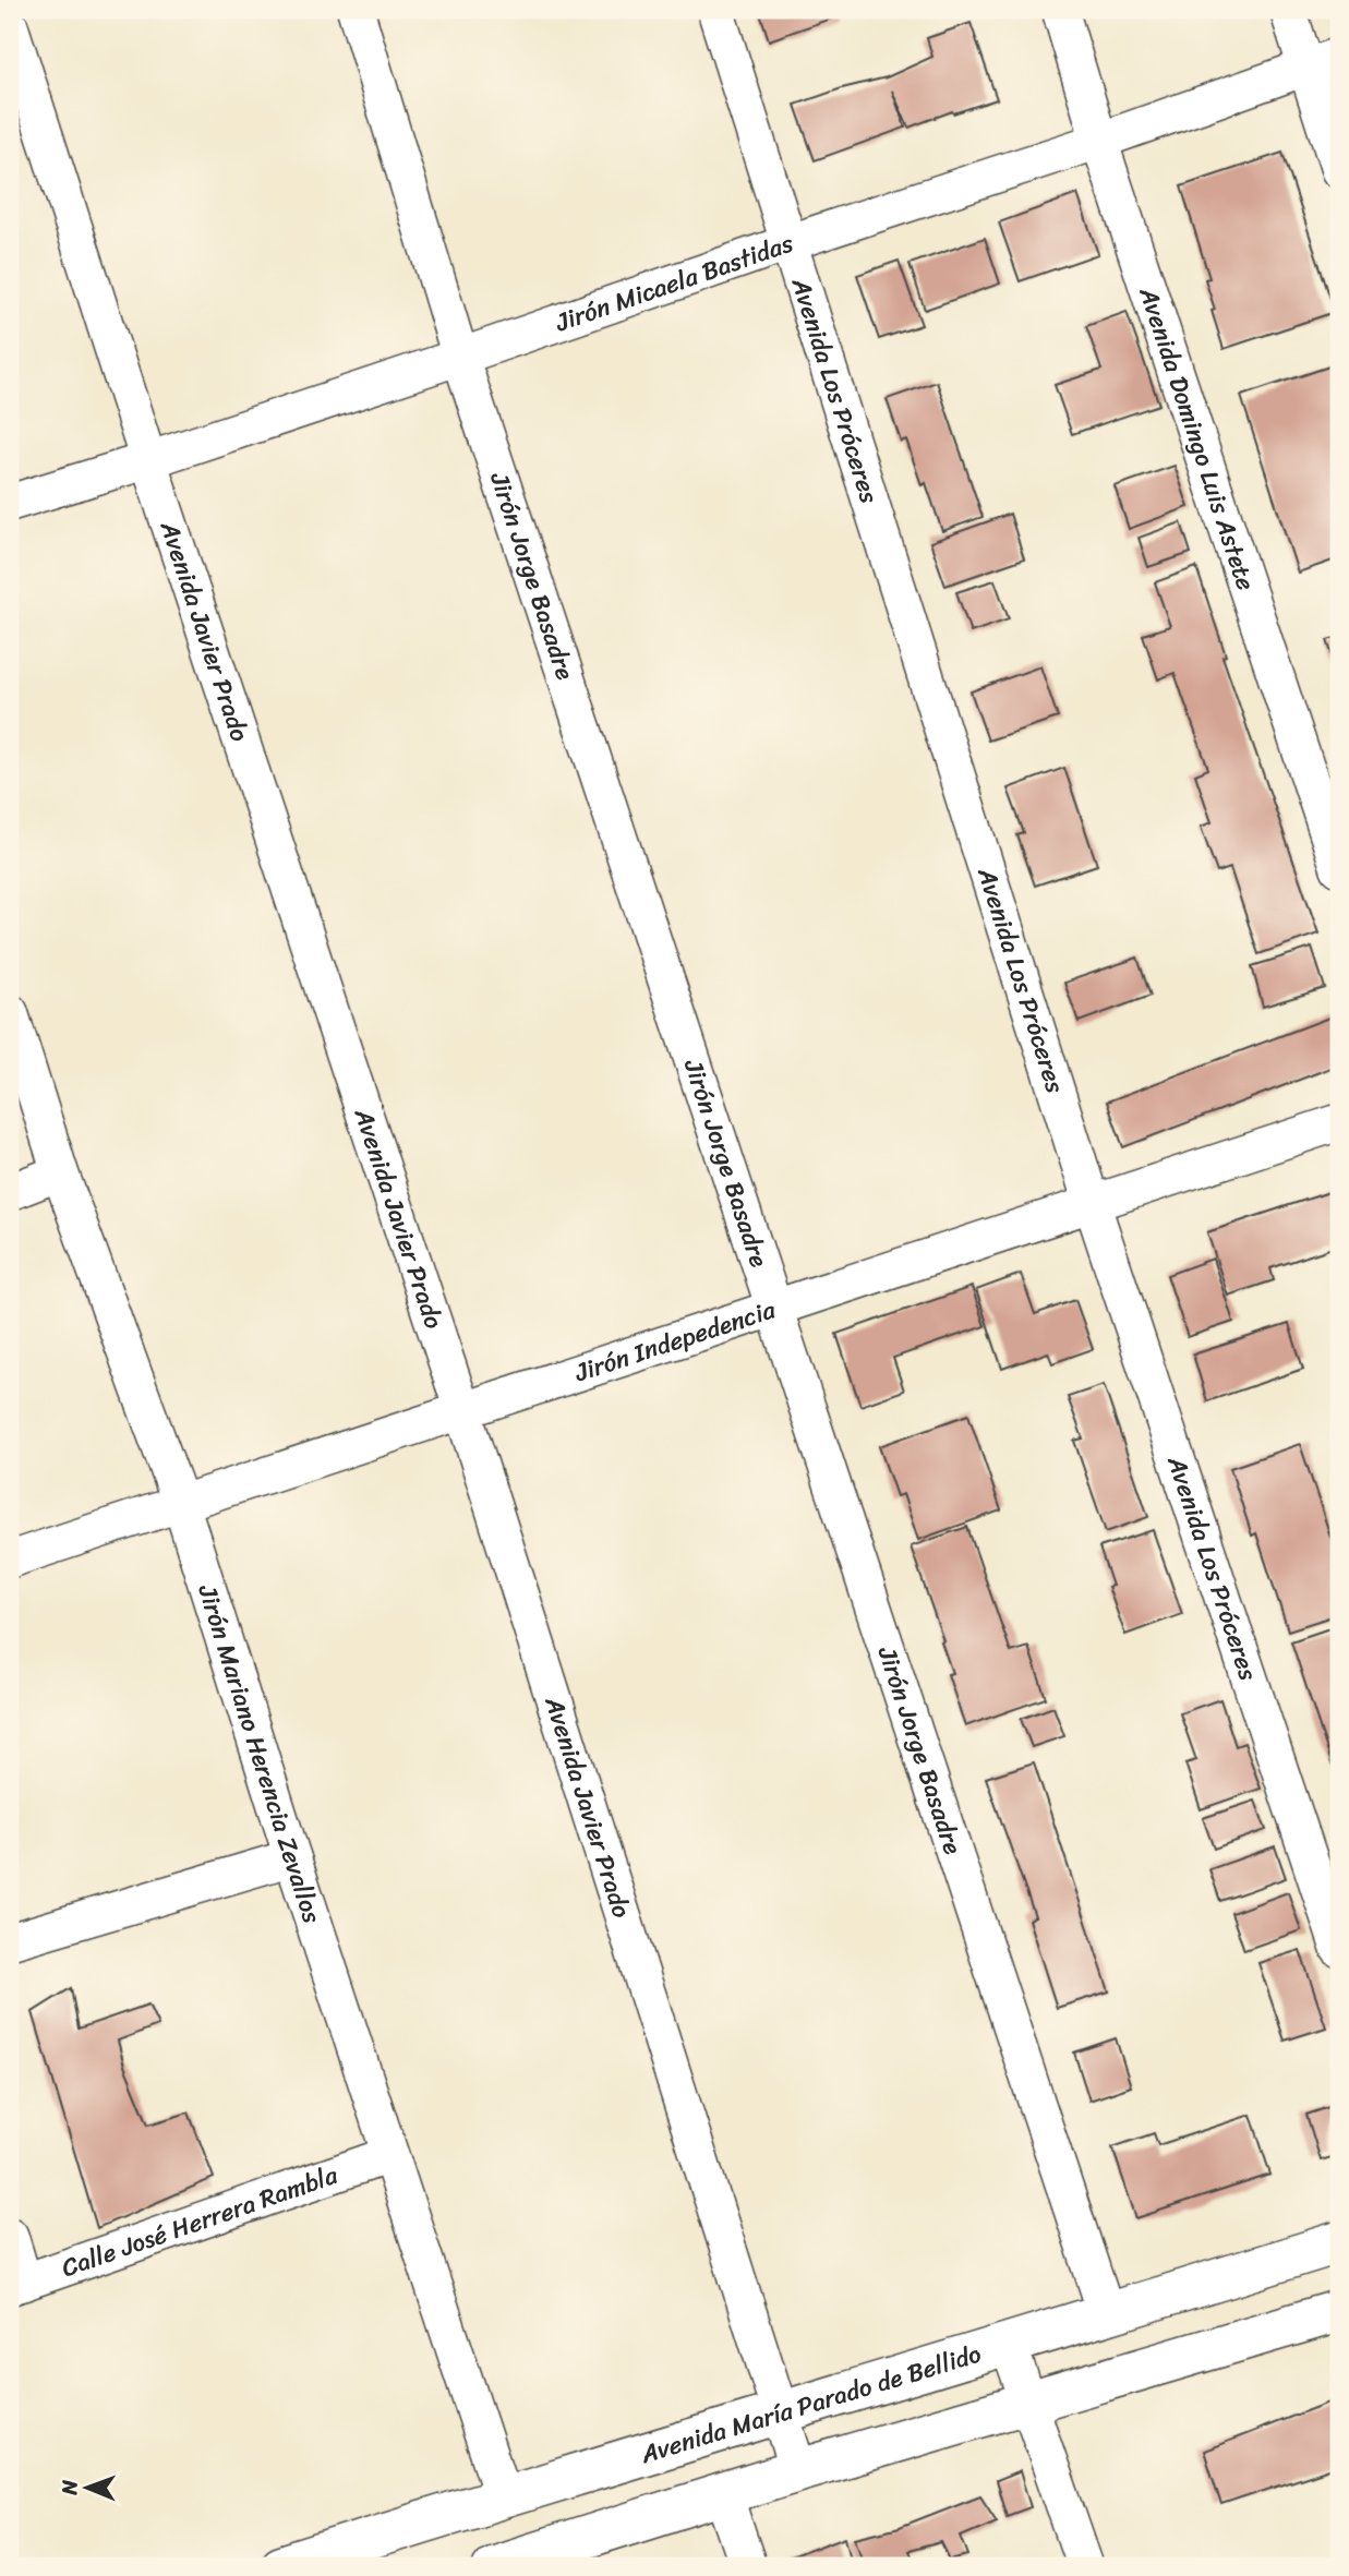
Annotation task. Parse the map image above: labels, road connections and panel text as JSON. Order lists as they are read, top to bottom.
{
  "streets": {
    "street": [
      "Jirón Micaela Bastidas",
      "Avenida Los Próceres",
      "Avenida Domingo Luis Astete",
      "Jirón Jorge Basadre",
      "Avenida Javier Prado",
      "Jirón Indepedencia",
      "Jirón Mariano Herencia Zevallos",
      "Calle José Herrera Rambla",
      "Avenida María Parado de Bellido"
    ]
  },
  "crossings": [
    ["Jirón Micaela Bastidas", "Avenida Los Próceres"],
    ["Jirón Micaela Bastidas", "Avenida Domingo Luis Astete"],
    ["Jirón Micaela Bastidas", "Jirón Jorge Basadre"],
    ["Jirón Micaela Bastidas", "Avenida Javier Prado"],
    ["Avenida Los Próceres", "Jirón Indepedencia"],
    ["Jirón Jorge Basadre", "Jirón Indepedencia"],
    ["Jirón Jorge Basadre", "Avenida María Parado de Bellido"],
    ["Avenida Javier Prado", "Jirón Indepedencia"],
    ["Avenida Javier Prado", "Avenida María Parado de Bellido"],
    ["Jirón Indepedencia", "Jirón Mariano Herencia Zevallos"],
    ["Jirón Mariano Herencia Zevallos", "Calle José Herrera Rambla"],
    ["Jirón Mariano Herencia Zevallos", "Avenida María Parado de Bellido"]
  ],
  "north": "left"
}
